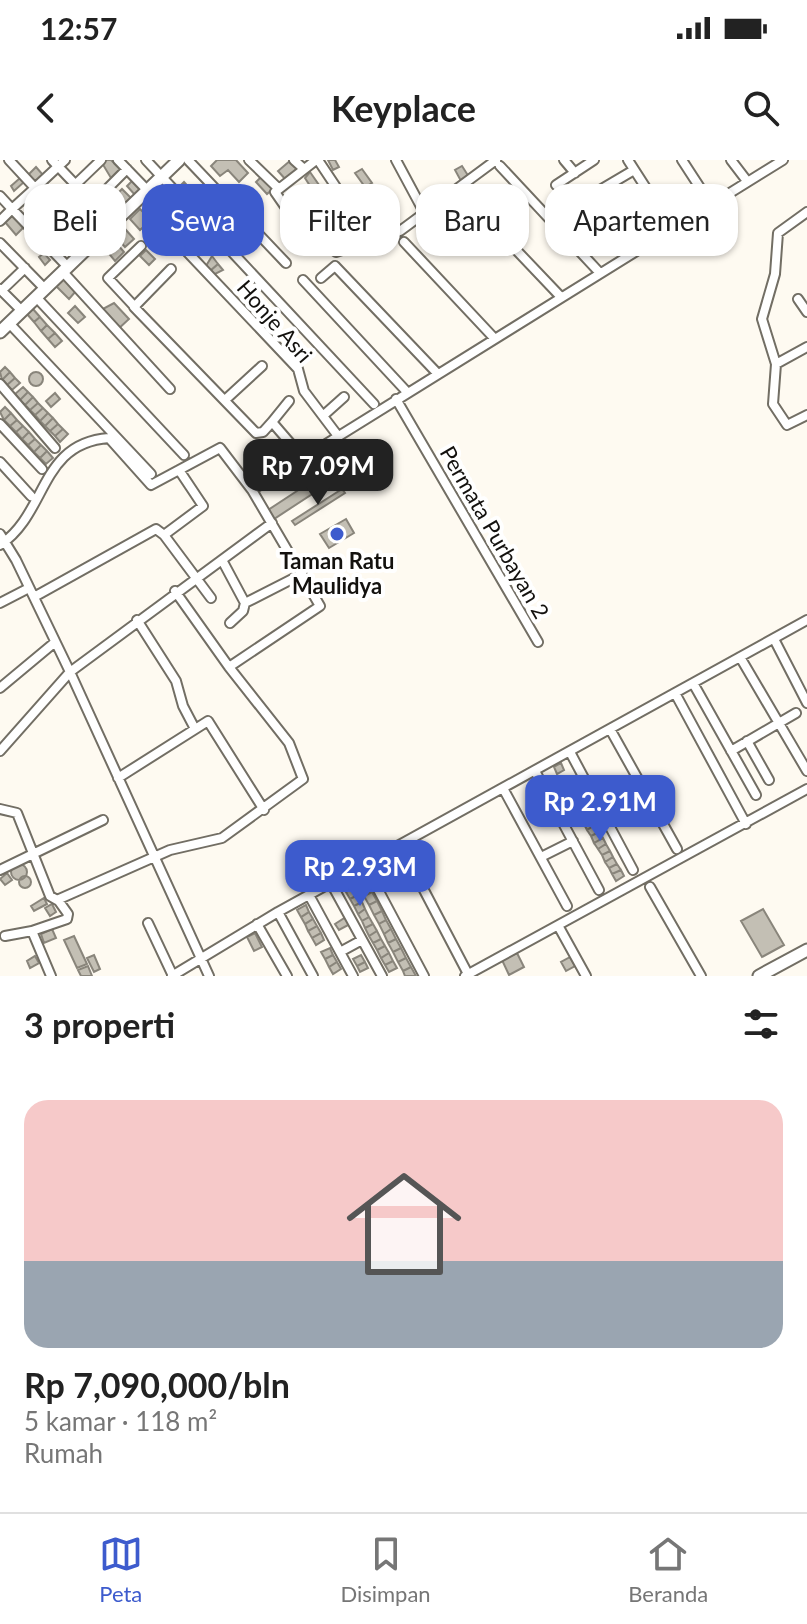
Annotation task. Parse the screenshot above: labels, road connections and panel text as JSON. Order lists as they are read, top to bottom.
{
  "streets": {
    "street": ["Honje Asri", "Permata Purbayan 2"]
  },
  "places": ["Taman Ratu Maulidya"],
  "page": {
    "status": "12:57",
    "header": "Keyplace",
    "chip": [
      "Beli",
      "Sewa",
      "Filter",
      "Baru",
      "Apartemen"
    ],
    "price": ["Rp 7.09M", "Rp 2.91M", "Rp 2.93M"],
    "heading": "3 properti",
    "list": [
      {
        "name": "Rp 7,090,000/bln",
        "note": "5 kamar · 118 m² · Rumah"
      }
    ],
    "tabs": ["Peta", "Disimpan", "Beranda"]
  }
}
